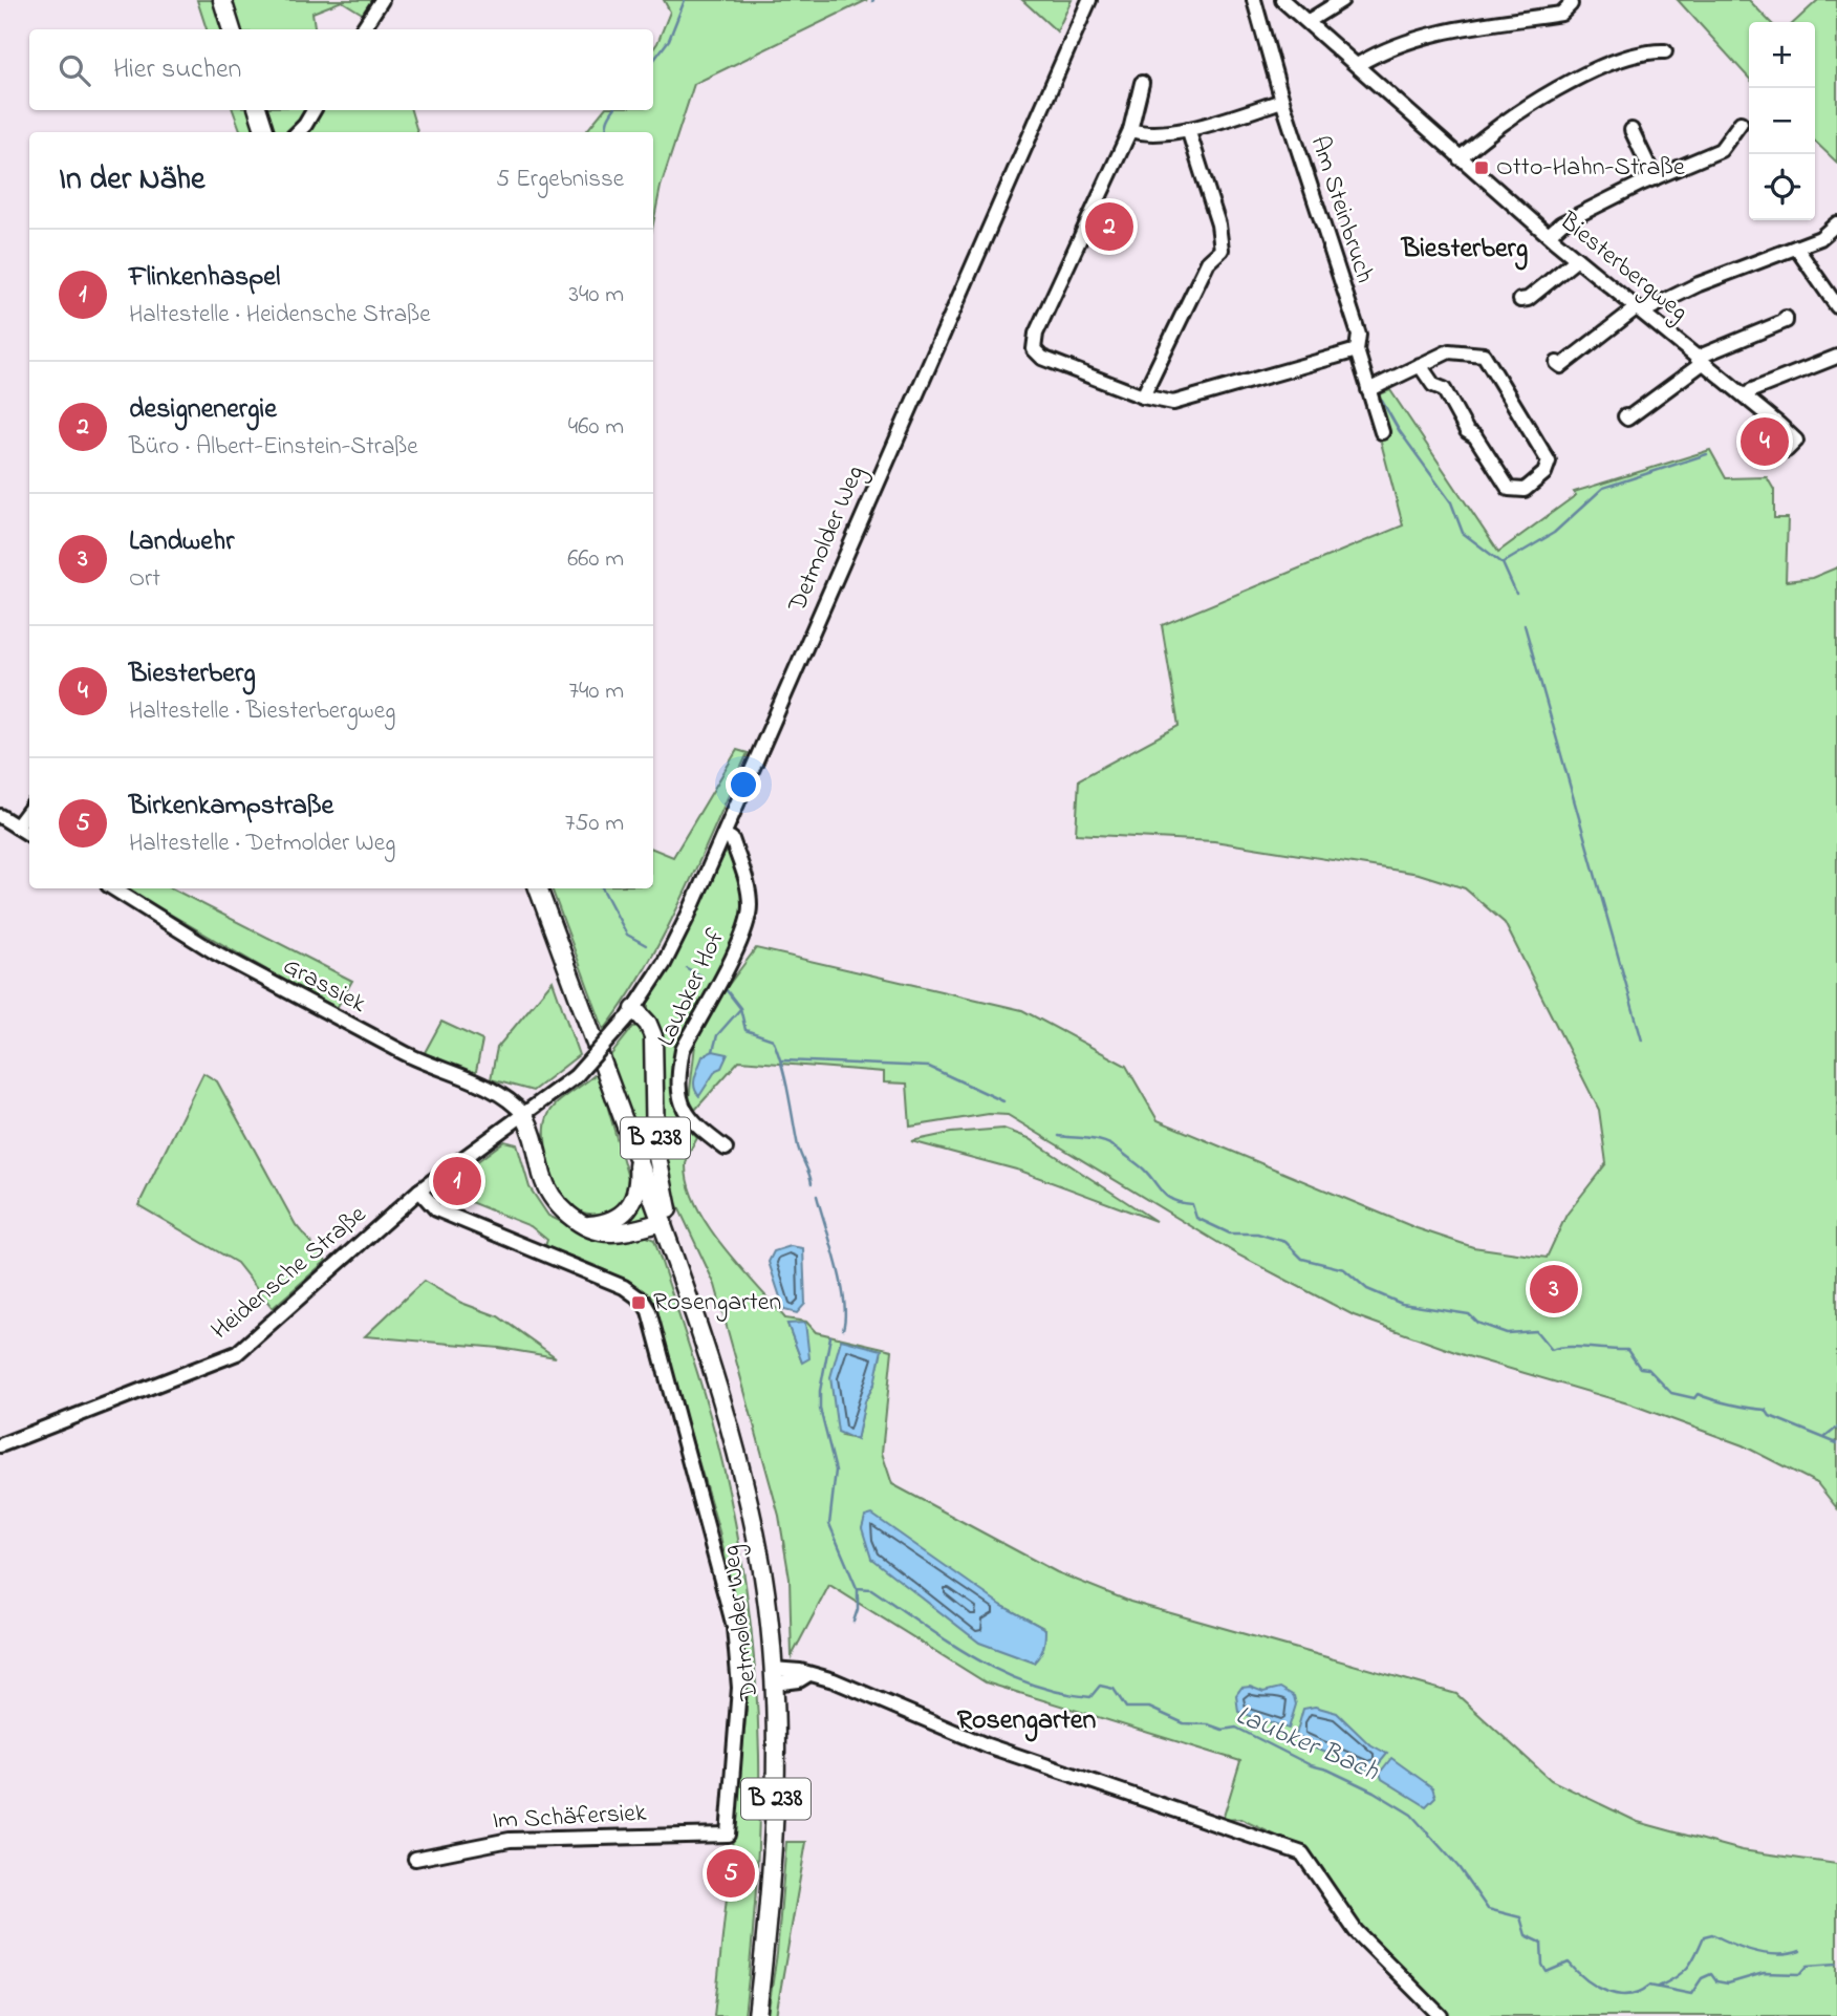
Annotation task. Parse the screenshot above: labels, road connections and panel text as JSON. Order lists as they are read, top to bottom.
{
  "streets": {
    "main road": ["Detmolder Weg", "B 238"],
    "street": [
      "Am Steinbruch",
      "Biesterbergweg",
      "Grassiek",
      "Laubker Hof",
      "Heidensche Straße",
      "Im Schäfersiek"
    ]
  },
  "crossings": [
    ["Detmolder Weg", "Laubker Hof"],
    ["Detmolder Weg", "B 238"],
    ["Detmolder Weg", "Heidensche Straße"],
    ["Detmolder Weg", "Im Schäfersiek"],
    ["Grassiek", "Heidensche Straße"]
  ],
  "districts": ["Biesterberg", "Rosengarten"],
  "water": ["Laubker Bach"],
  "places": {
    "transit": ["Otto-Hahn-Straße", "Rosengarten"]
  },
  "page": {
    "map_buttons": ["+", "−"],
    "search": "Hier suchen",
    "heading": ["In der Nähe", "5 Ergebnisse"],
    "pins": [
      "2",
      "4",
      "1",
      "3",
      "5"
    ],
    "list": [
      {
        "mark": "1",
        "name": "Flinkenhaspel",
        "note": "Haltestelle · Heidensche Straße",
        "value": "340 m"
      },
      {
        "mark": "2",
        "name": "designenergie",
        "note": "Büro · Albert-Einstein-Straße",
        "value": "460 m"
      },
      {
        "mark": "3",
        "name": "Landwehr",
        "note": "Ort",
        "value": "660 m"
      },
      {
        "mark": "4",
        "name": "Biesterberg",
        "note": "Haltestelle · Biesterbergweg",
        "value": "740 m"
      },
      {
        "mark": "5",
        "name": "Birkenkampstraße",
        "note": "Haltestelle · Detmolder Weg",
        "value": "750 m"
      }
    ]
  }
}
